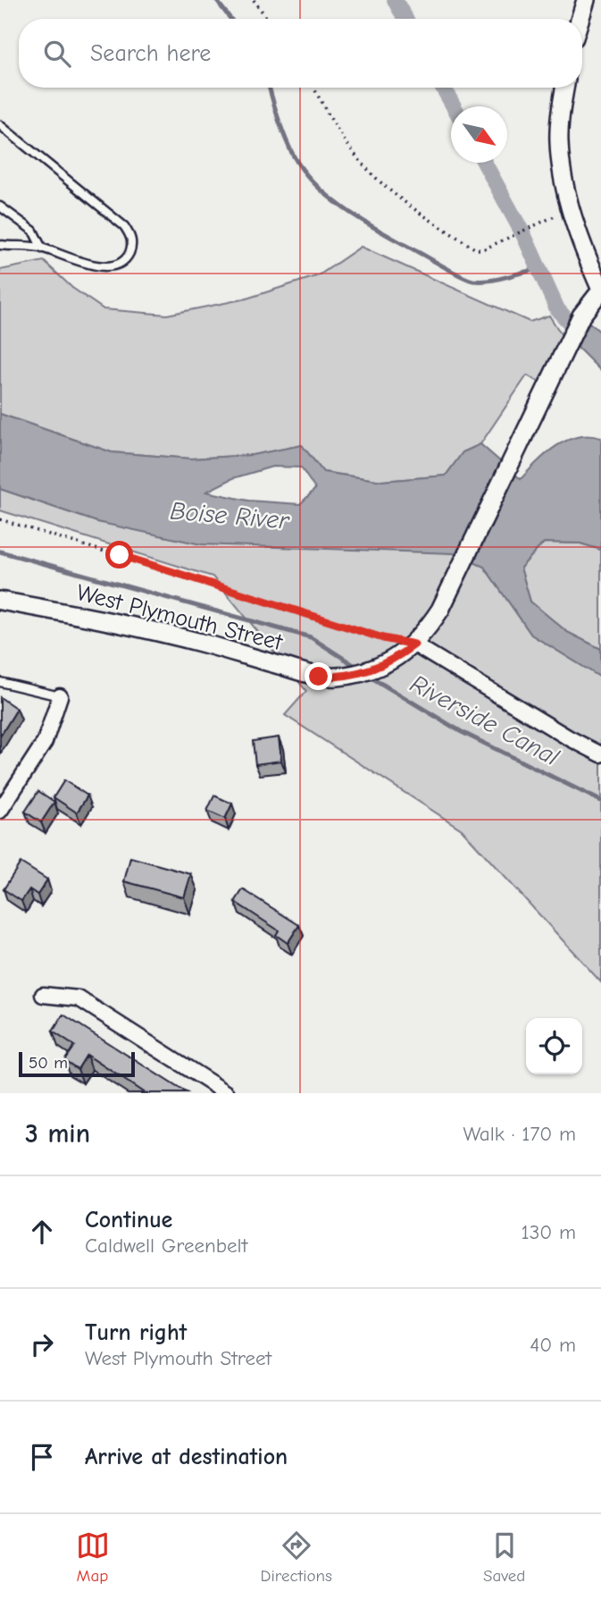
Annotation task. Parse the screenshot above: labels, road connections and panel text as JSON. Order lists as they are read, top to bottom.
{
  "streets": {
    "street": ["West Plymouth Street"]
  },
  "water": ["Boise River", "Riverside Canal"],
  "scale_bar": "50 m",
  "north": "bottom right",
  "page": {
    "search": "Search here",
    "scale": "50 m",
    "heading": ["3 min", "Walk · 170 m"],
    "list": [
      ["Continue", "Caldwell Greenbelt", "130 m"],
      ["Turn right", "West Plymouth Street", "40 m"],
      "Arrive at destination"
    ],
    "nav": ["Map", "Directions", "Saved"]
  }
}
